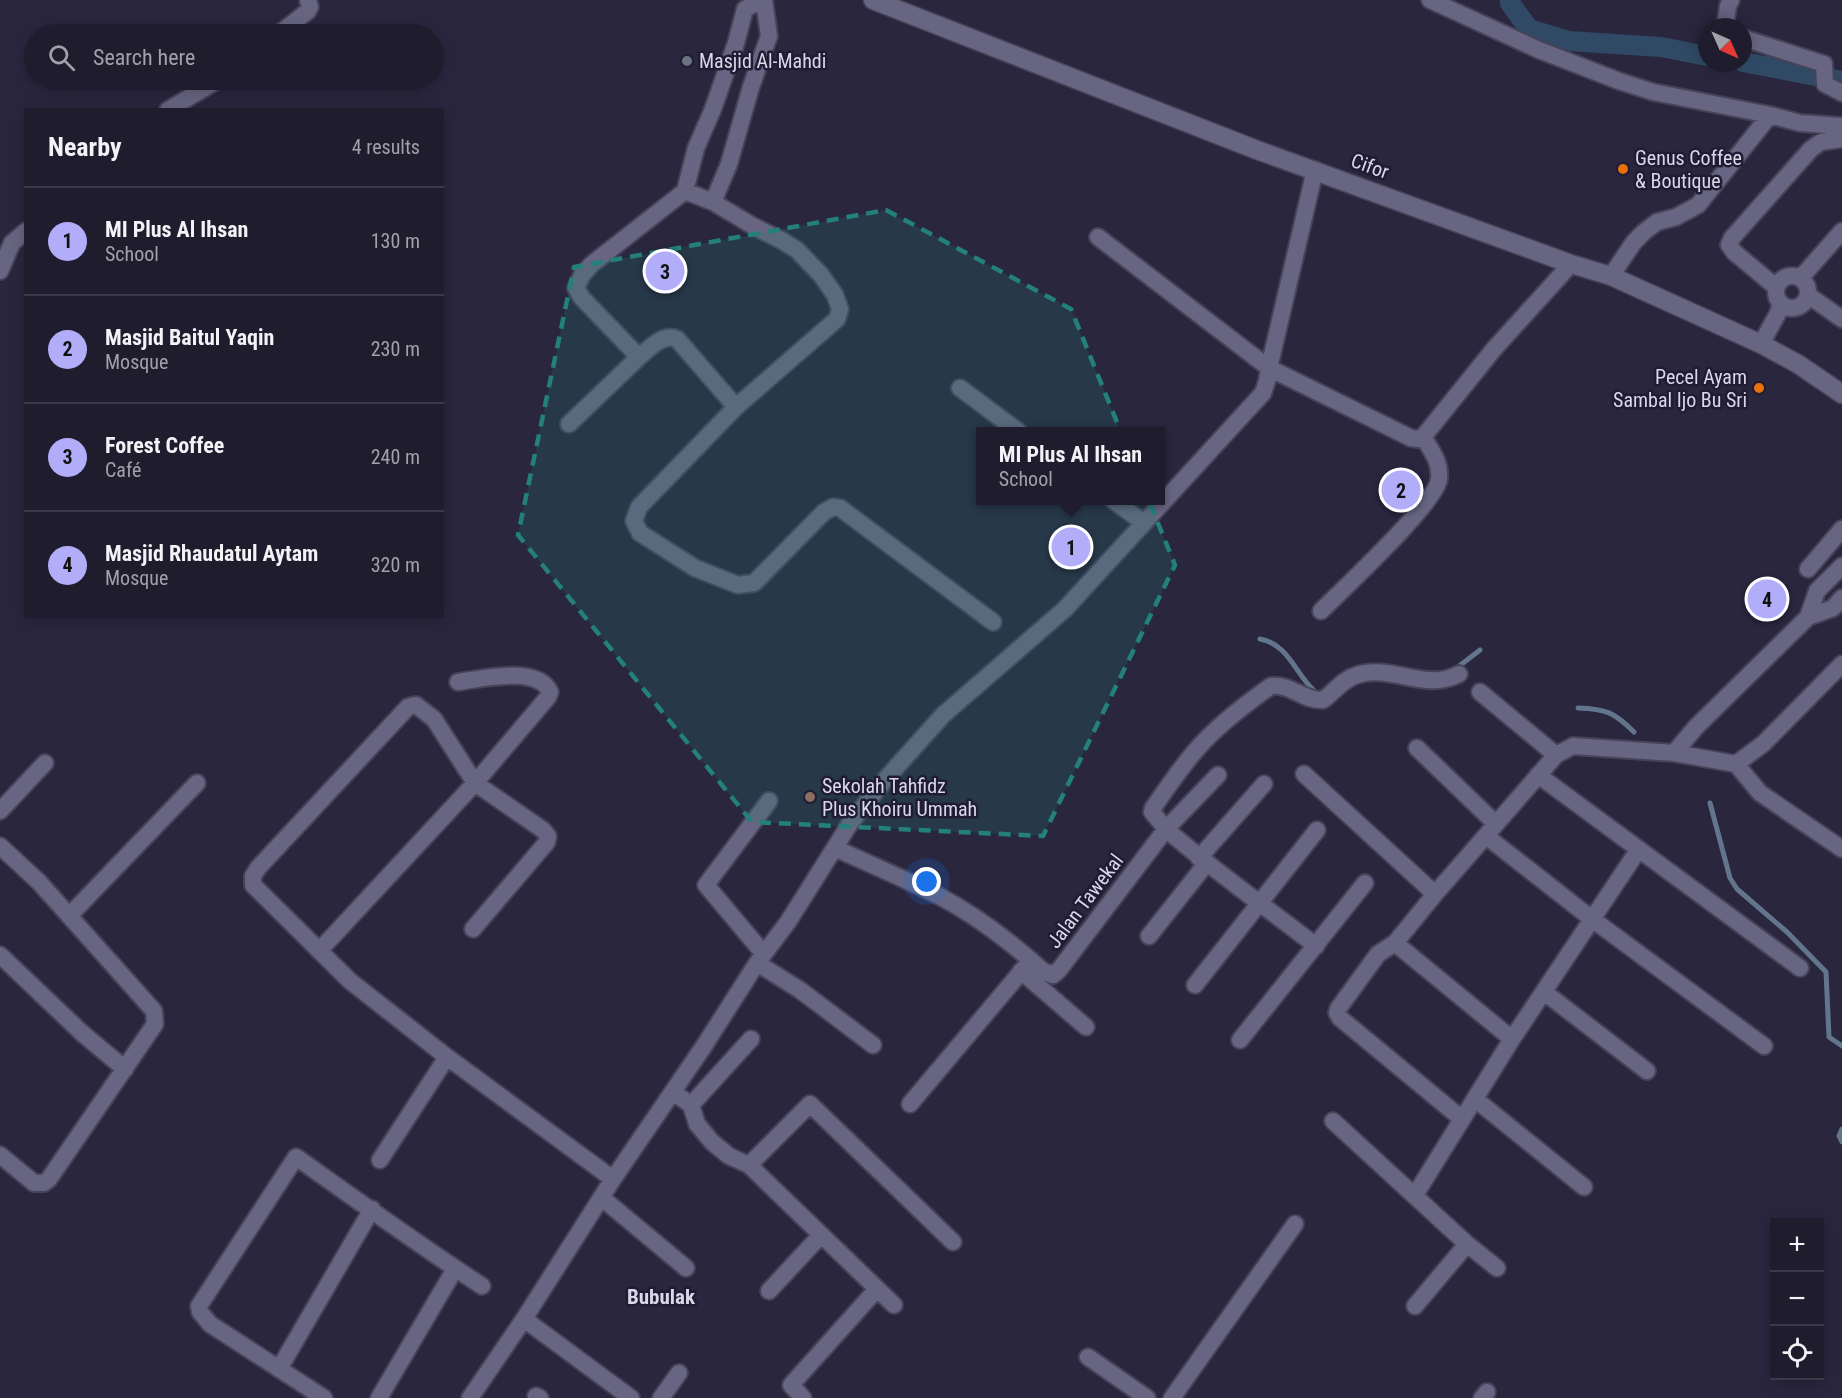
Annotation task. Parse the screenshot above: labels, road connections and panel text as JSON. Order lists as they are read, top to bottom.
{
  "streets": {
    "street": ["Cifor", "Jalan Tawekal"]
  },
  "districts": ["Bubulak"],
  "places": [
    "Masjid Al-Mahdi",
    "Genus Coffee & Boutique",
    "Pecel Ayam Sambal Ijo Bu Sri",
    "Sekolah Tahfidz Plus Khoiru Ummah"
  ],
  "north": "bottom right",
  "page": {
    "search": "Search here",
    "heading": ["Nearby", "4 results"],
    "list": [
      {
        "mark": "1",
        "name": "MI Plus Al Ihsan",
        "note": "School",
        "value": "130 m"
      },
      {
        "mark": "2",
        "name": "Masjid Baitul Yaqin",
        "note": "Mosque",
        "value": "230 m"
      },
      {
        "mark": "3",
        "name": "Forest Coffee",
        "note": "Café",
        "value": "240 m"
      },
      {
        "mark": "4",
        "name": "Masjid Rhaudatul Aytam",
        "note": "Mosque",
        "value": "320 m"
      }
    ],
    "pins": [
      "3",
      "2",
      "1",
      "4"
    ],
    "popup": ["MI Plus Al Ihsan", "School"],
    "map_buttons": ["+", "−"]
  }
}
